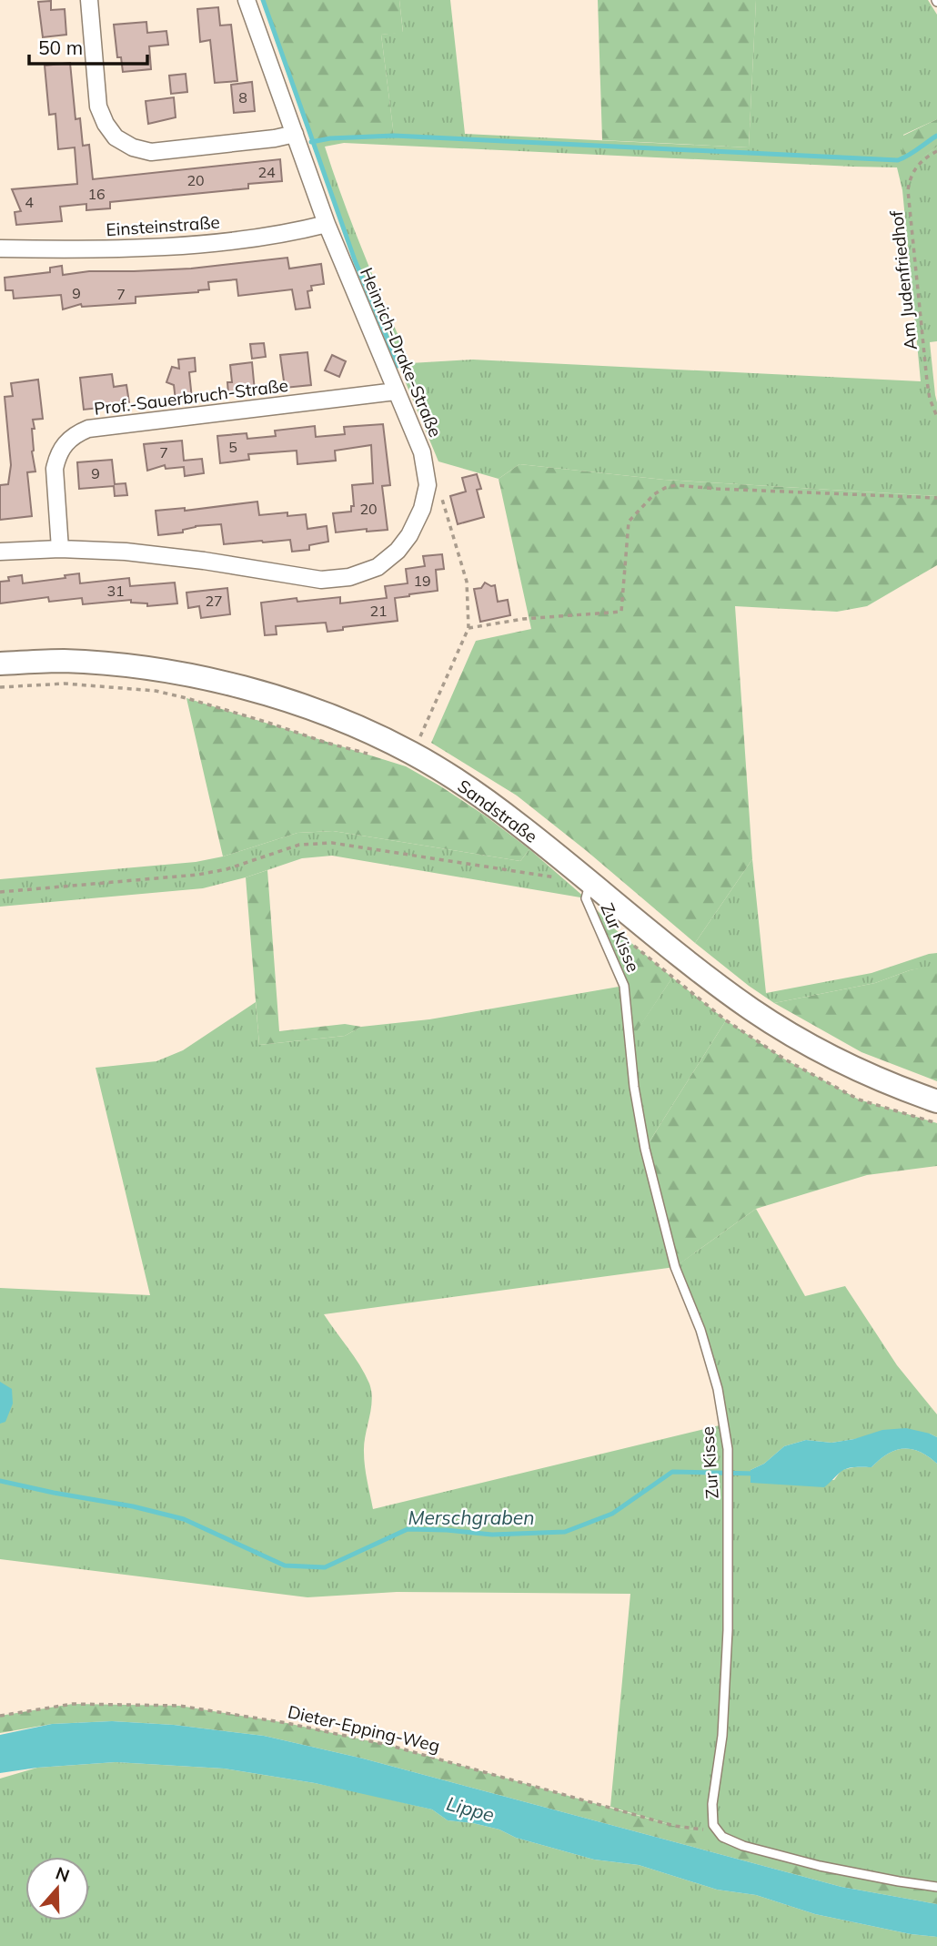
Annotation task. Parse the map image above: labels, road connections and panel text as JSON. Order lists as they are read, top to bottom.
{
  "streets": {
    "main road": ["Sandstraße"],
    "street": ["Einsteinstraße", "Heinrich-Drake-Straße", "Prof.-Sauerbruch-Straße"],
    "lane": ["Zur Kisse"],
    "path": ["Am Judenfriedhof", "Dieter-Epping-Weg"]
  },
  "crossings": [
    ["Einsteinstraße", "Heinrich-Drake-Straße"],
    ["Heinrich-Drake-Straße", "Prof.-Sauerbruch-Straße"],
    ["Sandstraße", "Zur Kisse"],
    ["Zur Kisse", "Dieter-Epping-Weg"]
  ],
  "water": ["Merschgraben", "Lippe"],
  "house_numbers": [
    "8",
    "24",
    "20",
    "16",
    "4",
    "9",
    "7",
    "5",
    "7",
    "9",
    "20",
    "19",
    "31",
    "27",
    "21"
  ],
  "scale_bar": "50 m",
  "north": "top"
}
